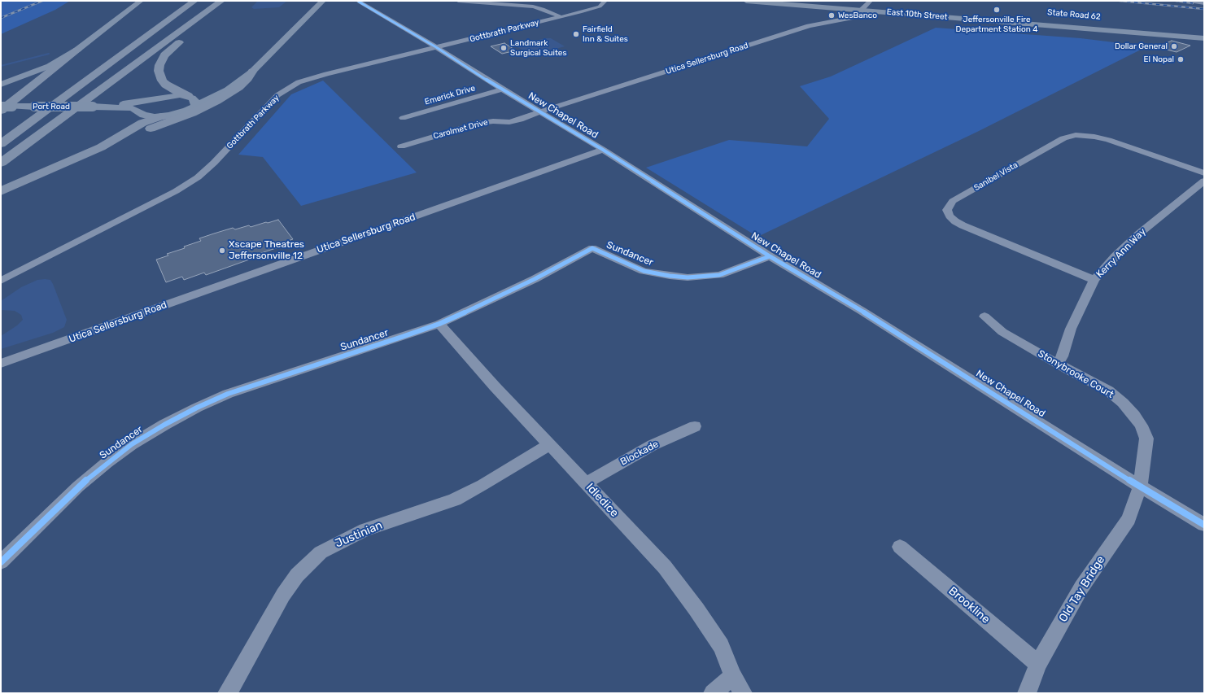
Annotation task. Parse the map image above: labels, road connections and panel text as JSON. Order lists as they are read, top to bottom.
{
  "streets": {
    "main road": ["East 10th Street", "State Road 62", "Port Road"],
    "street": [
      "Gottbrath Parkway",
      "Utica Sellersburg Road",
      "Emerick Drive",
      "New Chapel Road",
      "Carolmet Drive",
      "Sanibel Vista",
      "Kerry Ann Way",
      "Sundancer",
      "Stonybrooke Court",
      "Blockade",
      "Idledice",
      "Justinian",
      "Old Tay Bridge",
      "Brookline"
    ]
  },
  "crossings": [
    ["East 10th Street", "State Road 62"],
    ["East 10th Street", "Utica Sellersburg Road"],
    ["State Road 62", "Utica Sellersburg Road"],
    ["Gottbrath Parkway", "New Chapel Road"],
    ["Utica Sellersburg Road", "New Chapel Road"],
    ["Utica Sellersburg Road", "Carolmet Drive"],
    ["Emerick Drive", "New Chapel Road"],
    ["New Chapel Road", "Carolmet Drive"],
    ["New Chapel Road", "Sundancer"],
    ["New Chapel Road", "Stonybrooke Court"],
    ["New Chapel Road", "Old Tay Bridge"],
    ["Sanibel Vista", "Kerry Ann Way"],
    ["Kerry Ann Way", "Stonybrooke Court"],
    ["Sundancer", "Idledice"],
    ["Stonybrooke Court", "Old Tay Bridge"],
    ["Blockade", "Idledice"],
    ["Idledice", "Justinian"],
    ["Old Tay Bridge", "Brookline"]
  ],
  "places": [
    "Jeffersonville Fire Department Station 4",
    "WesBanco",
    "Fairfield Inn & Suites",
    "Dollar General",
    "Landmark Surgical Suites",
    "El Nopal",
    "Xscape Theatres Jeffersonville 12"
  ]
}
